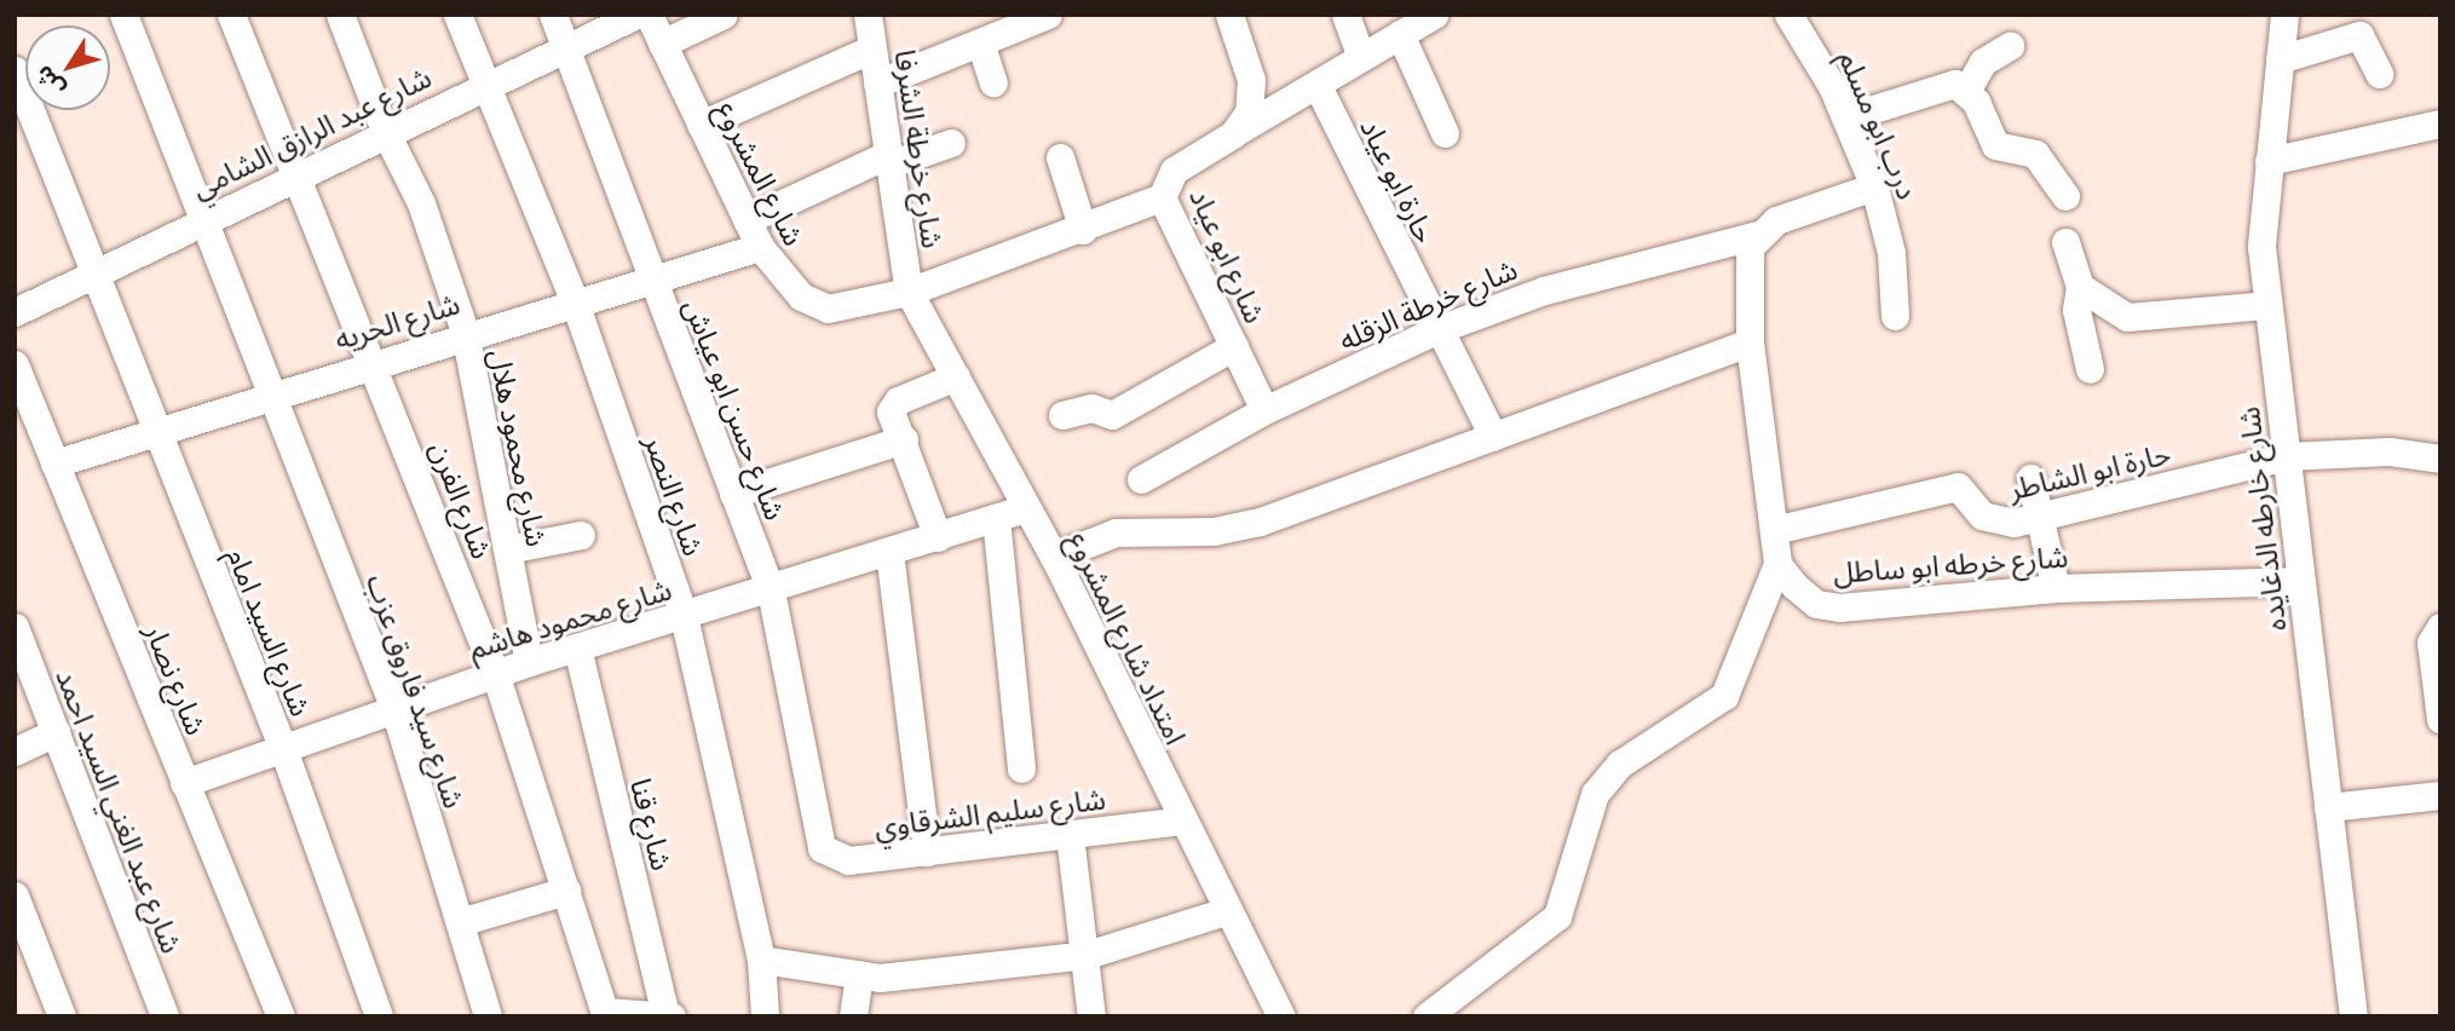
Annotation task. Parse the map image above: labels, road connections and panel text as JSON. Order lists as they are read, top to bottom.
{
  "streets": {
    "street": [
      "درب ابو مسلم",
      "شارع عبد الرازق الشامي",
      "شارع خرطة الشرفا",
      "شارع المشروع",
      "حارة ابو عياد",
      "شارع ابو عياد",
      "شارع خرطة الزقله",
      "شارع الحريه",
      "شارع حسن ابو عياش",
      "شارع محمود هلال",
      "حارة ابو الشاطر",
      "شارع النصر",
      "شارع الفرن",
      "شارع خارطه الدغايده",
      "شارع خرطه ابو ساطل",
      "شارع محمود هاشم",
      "شارع السيد امام",
      "امتداد شارع المشروع",
      "شارع نصار",
      "شارع سيد فاروق عزب",
      "شارع عبد الغني السيد احمد",
      "شارع سليم الشرقاوي",
      "شارع قنا"
    ]
  },
  "crossings": [
    ["شارع عبد الرازق الشامي", "شارع حسن ابو عياش"],
    ["شارع عبد الرازق الشامي", "شارع محمود هلال"],
    ["شارع عبد الرازق الشامي", "شارع النصر"],
    ["شارع عبد الرازق الشامي", "شارع الفرن"],
    ["شارع عبد الرازق الشامي", "شارع السيد امام"],
    ["شارع عبد الرازق الشامي", "شارع سيد فاروق عزب"],
    ["شارع خرطة الشرفا", "شارع المشروع"],
    ["شارع خرطة الشرفا", "امتداد شارع المشروع"],
    ["شارع المشروع", "شارع ابو عياد"],
    ["شارع المشروع", "شارع الحريه"],
    ["شارع المشروع", "امتداد شارع المشروع"],
    ["حارة ابو عياد", "شارع خرطة الزقله"],
    ["شارع ابو عياد", "شارع خرطة الزقله"],
    ["شارع الحريه", "شارع حسن ابو عياش"],
    ["شارع الحريه", "شارع محمود هلال"],
    ["شارع الحريه", "شارع النصر"],
    ["شارع الحريه", "شارع الفرن"],
    ["شارع الحريه", "شارع السيد امام"],
    ["شارع الحريه", "شارع نصار"],
    ["شارع الحريه", "شارع سيد فاروق عزب"],
    ["شارع حسن ابو عياش", "شارع محمود هاشم"],
    ["شارع حسن ابو عياش", "شارع سليم الشرقاوي"],
    ["شارع محمود هلال", "شارع محمود هاشم"],
    ["حارة ابو الشاطر", "شارع خارطه الدغايده"],
    ["شارع النصر", "شارع محمود هاشم"],
    ["شارع الفرن", "شارع محمود هاشم"],
    ["شارع خارطه الدغايده", "شارع خرطه ابو ساطل"],
    ["شارع محمود هاشم", "شارع السيد امام"],
    ["شارع محمود هاشم", "امتداد شارع المشروع"],
    ["شارع محمود هاشم", "شارع نصار"],
    ["شارع محمود هاشم", "شارع سيد فاروق عزب"],
    ["شارع محمود هاشم", "شارع قنا"],
    ["امتداد شارع المشروع", "شارع سليم الشرقاوي"]
  ],
  "north": "bottom left"
}
